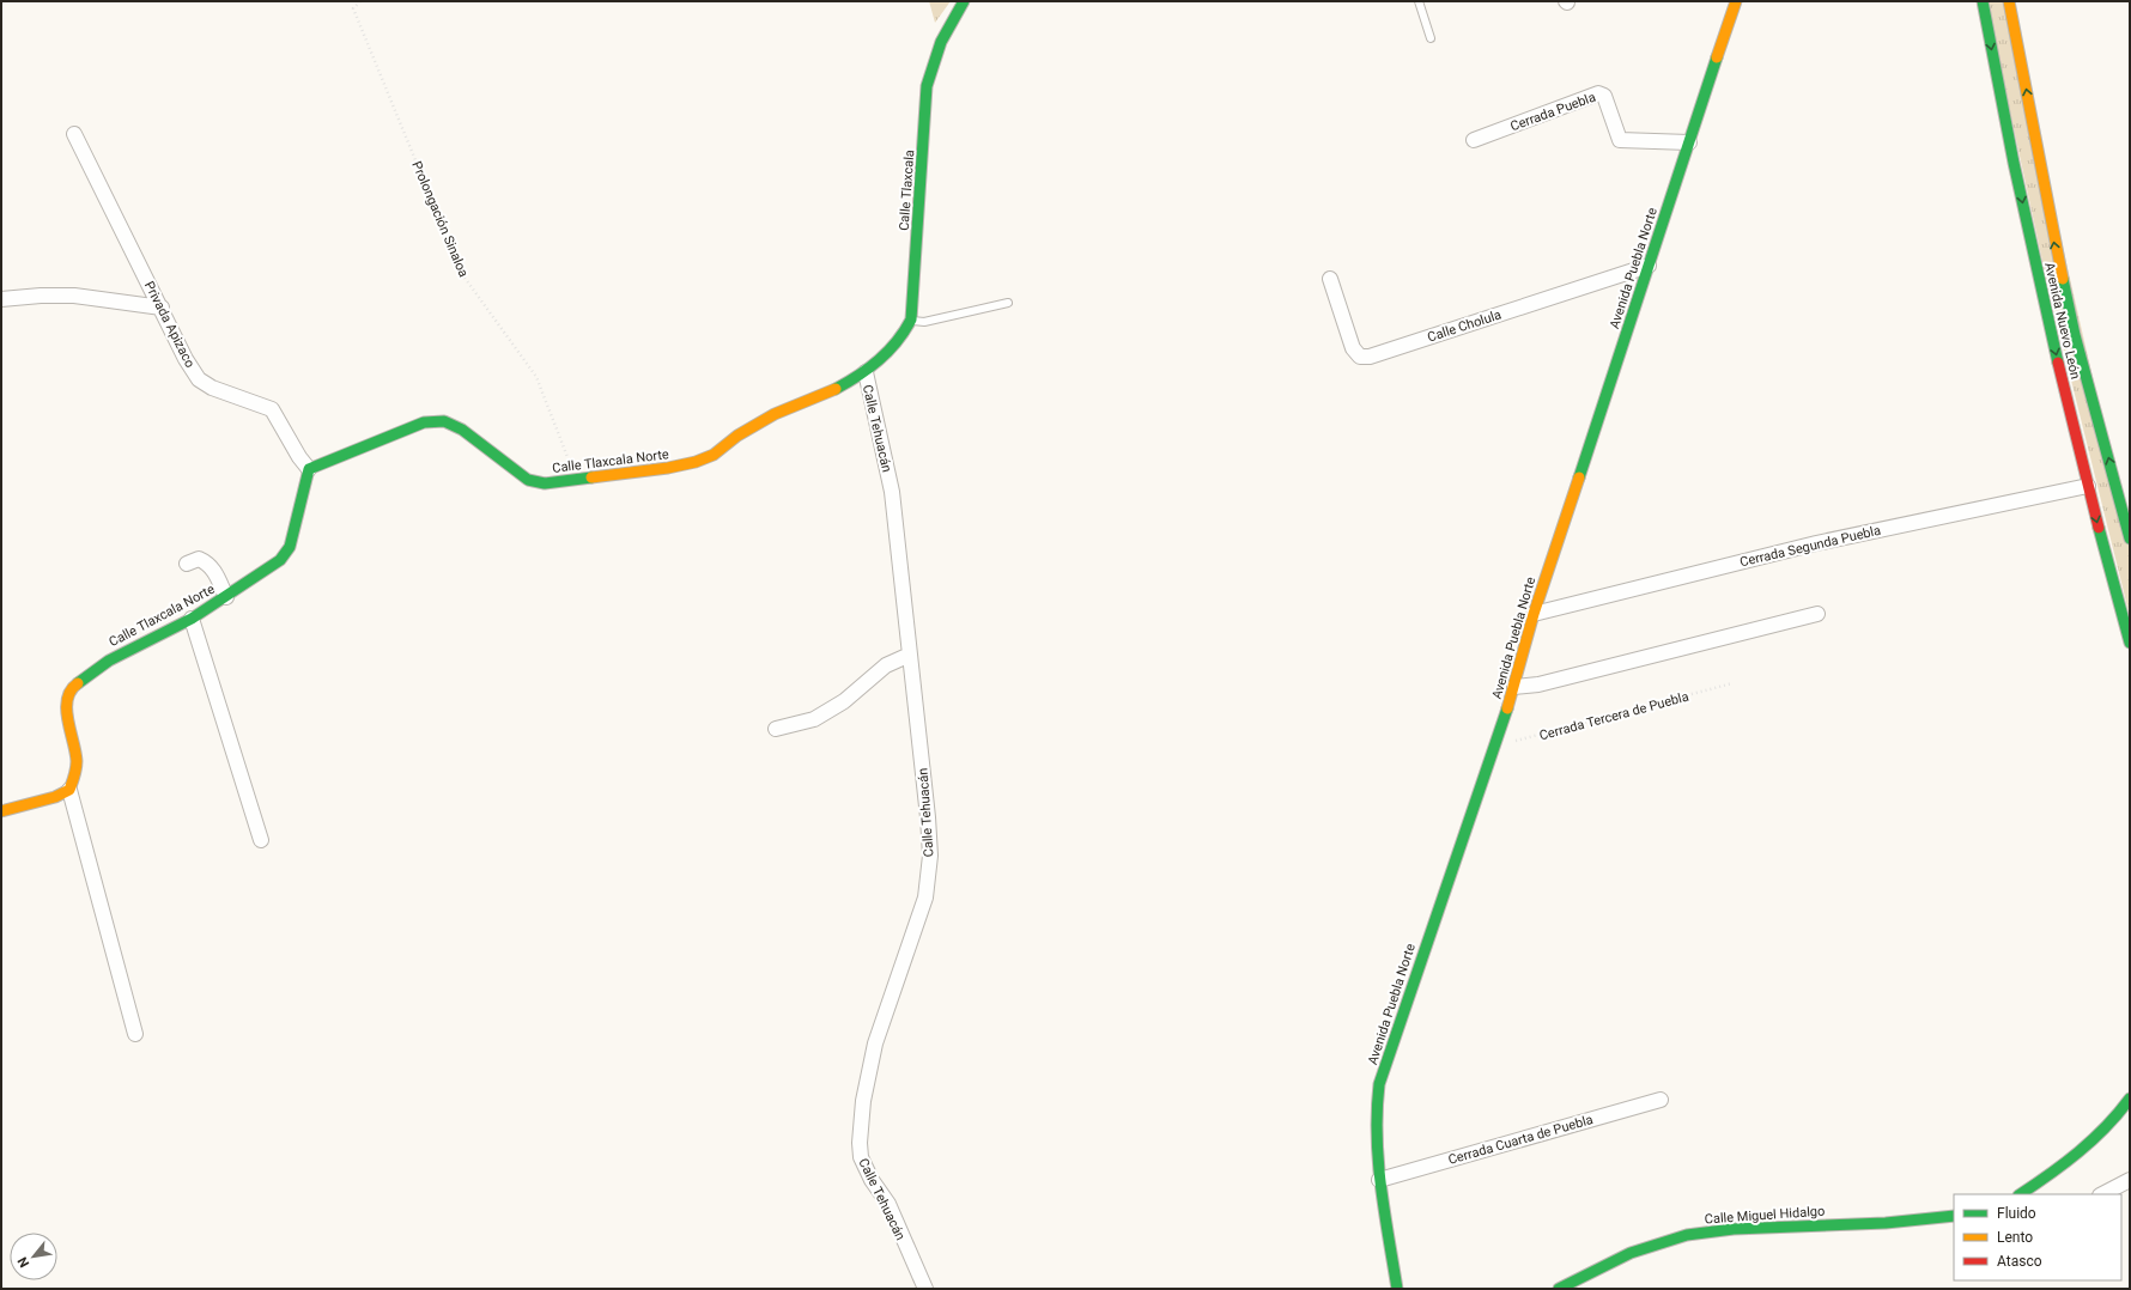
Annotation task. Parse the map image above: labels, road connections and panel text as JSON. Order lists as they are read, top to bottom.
{
  "streets": {
    "street": [
      "Cerrada Puebla",
      "Calle Tlaxcala",
      "Avenida Puebla Norte",
      "Avenida Nuevo León",
      "Privada Apizaco",
      "Calle Cholula",
      "Calle Tehuacán",
      "Calle Tlaxcala Norte",
      "Cerrada Segunda Puebla",
      "Cerrada Cuarta de Puebla",
      "Calle Miguel Hidalgo"
    ],
    "path": ["Prolongación Sinaloa", "Cerrada Tercera de Puebla"]
  },
  "crossings": [
    ["Cerrada Puebla", "Avenida Puebla Norte"],
    ["Calle Tlaxcala", "Calle Tehuacán"],
    ["Calle Tlaxcala", "Calle Tlaxcala Norte"],
    ["Prolongación Sinaloa", "Calle Tlaxcala Norte"],
    ["Avenida Puebla Norte", "Calle Cholula"],
    ["Avenida Puebla Norte", "Cerrada Segunda Puebla"],
    ["Avenida Puebla Norte", "Cerrada Tercera de Puebla"],
    ["Avenida Puebla Norte", "Cerrada Cuarta de Puebla"],
    ["Avenida Nuevo León", "Cerrada Segunda Puebla"],
    ["Privada Apizaco", "Calle Tlaxcala Norte"],
    ["Calle Tehuacán", "Calle Tlaxcala Norte"]
  ],
  "legend": ["Fluido", "Lento", "Atasco"],
  "north": "bottom left"
}
